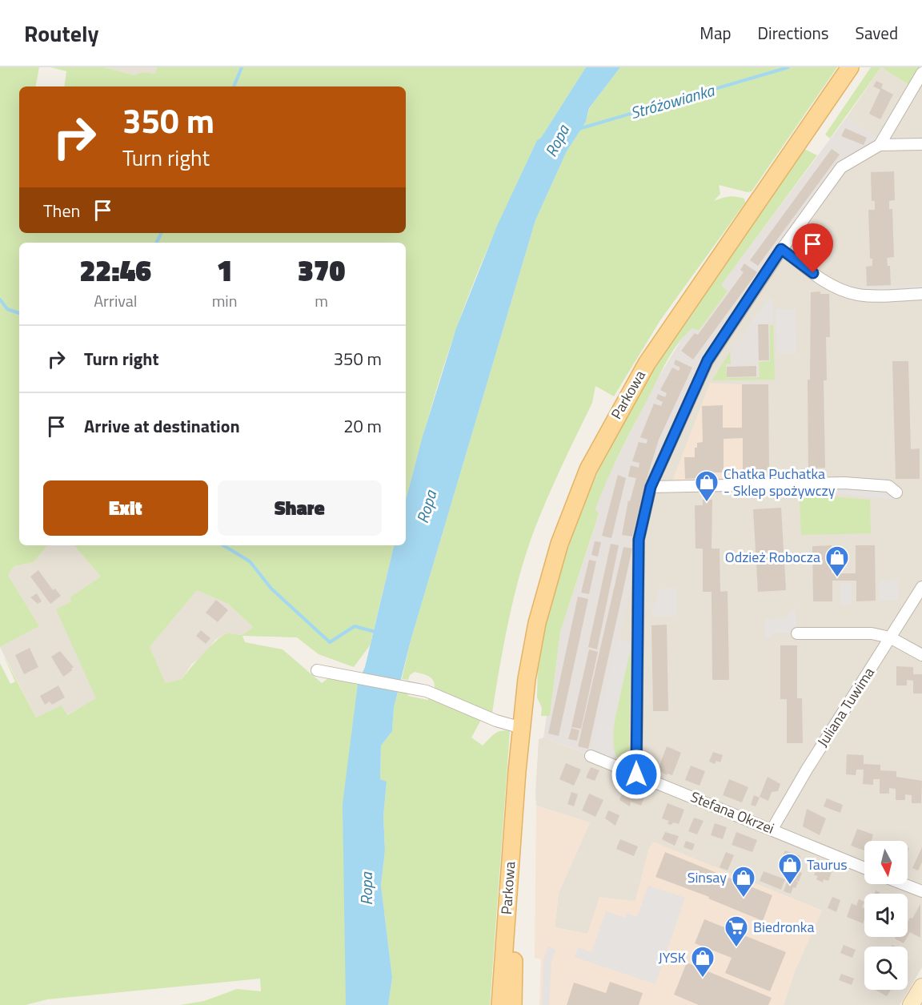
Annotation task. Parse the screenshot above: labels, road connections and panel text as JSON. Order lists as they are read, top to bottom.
{
  "streets": {
    "main road": ["Parkowa"],
    "street": ["Juliana Tuwima", "Stefana Okrzei"]
  },
  "crossings": [
    ["Juliana Tuwima", "Stefana Okrzei"]
  ],
  "water": ["Stróżowianka", "Ropa"],
  "places": {
    "shop": [
      "Chatka Puchatka - Sklep spożywczy",
      "Odzież Robocza",
      "Taurus",
      "Sinsay",
      "JYSK"
    ],
    "supermarket": ["Biedronka"]
  },
  "north": "bottom",
  "page": {
    "header": "Routely",
    "nav": ["Map", "Directions", "Saved"],
    "turn": ["350 m", "Turn right"],
    "then": "Then",
    "eta": [
      "22:46",
      "Arrival",
      "1",
      "min",
      "370",
      "m"
    ],
    "list": [
      {
        "name": "Turn right",
        "value": "350 m"
      },
      {
        "name": "Arrive at destination",
        "value": "20 m"
      }
    ],
    "buttons": ["Exit", "Share"]
  }
}
